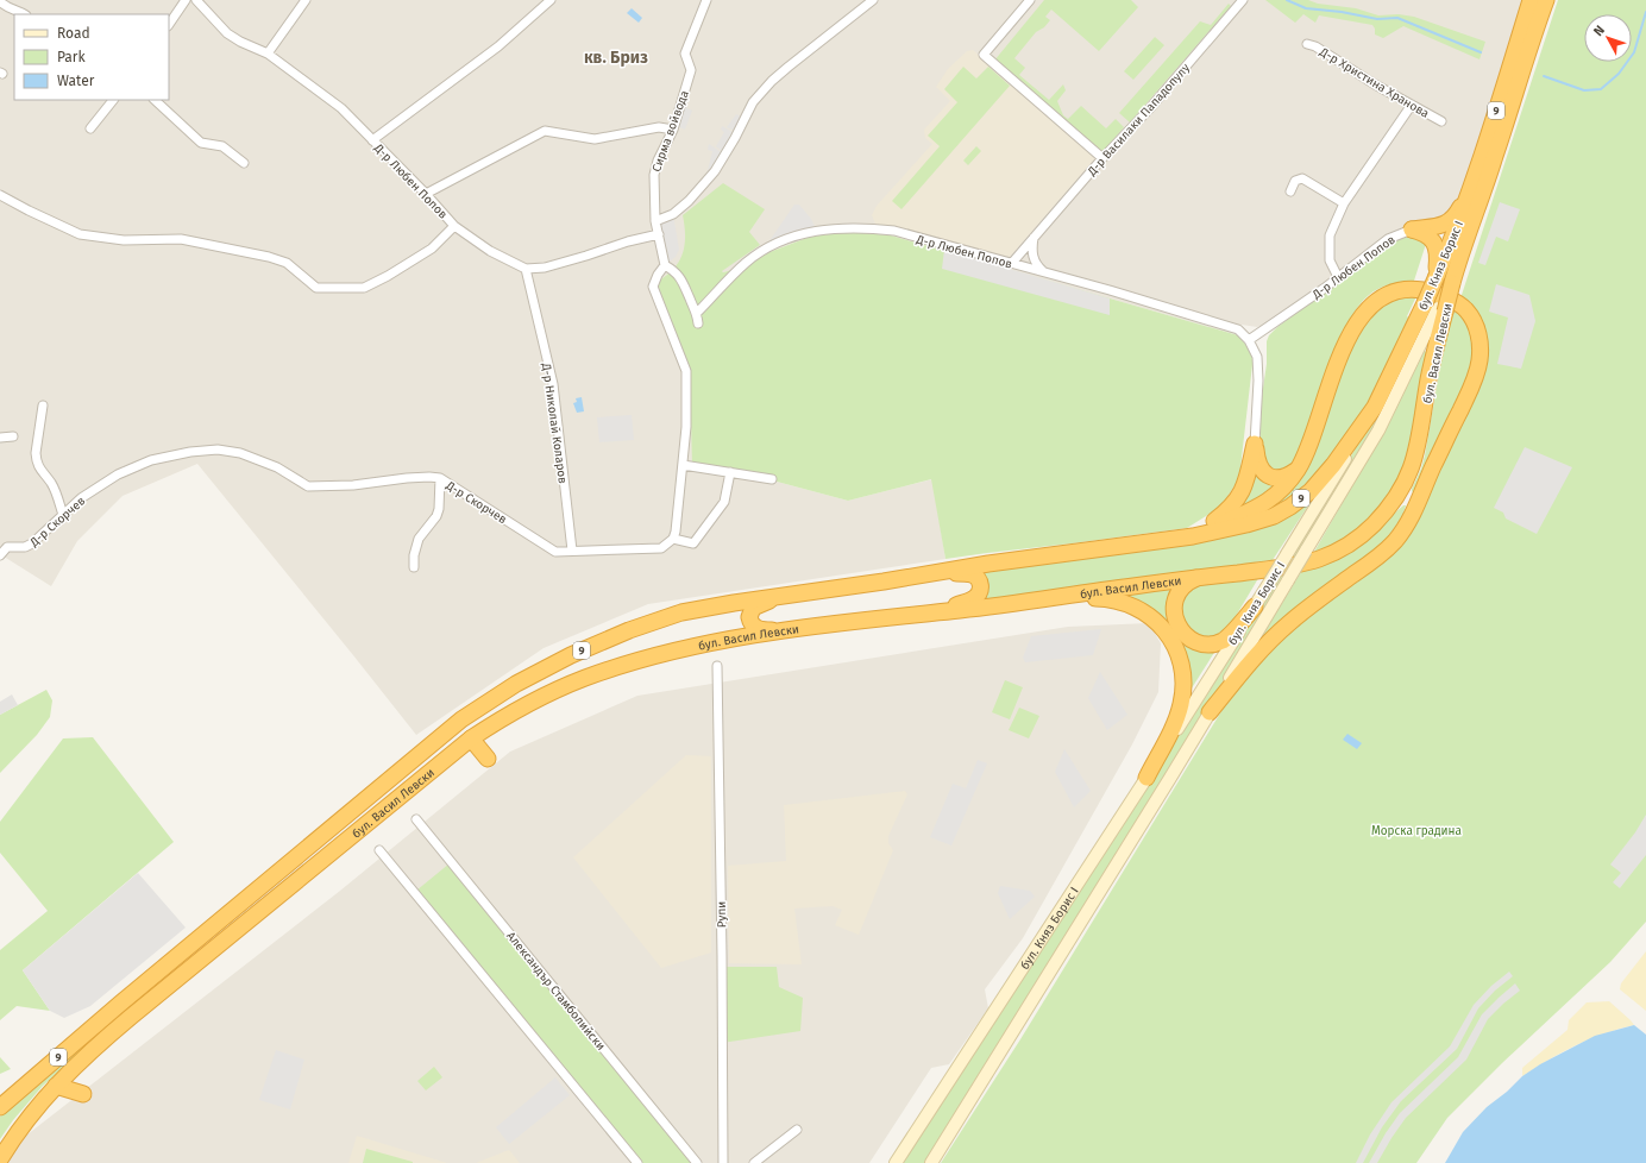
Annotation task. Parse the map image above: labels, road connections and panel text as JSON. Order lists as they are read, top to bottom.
{
  "streets": {
    "highway": ["9", "бул. Княз Борис I", "бул. Васил Левски"],
    "street": [
      "Д-р Христина Хранова",
      "Д-р Василаки Пападопулу",
      "Сирма войвода",
      "Д-р Любен Попов",
      "Д-р Николай Коларов",
      "Д-р Скорчев",
      "Рупи",
      "Александър Стамболийски"
    ]
  },
  "crossings": [
    ["Д-р Василаки Пападопулу", "Д-р Любен Попов"],
    ["Д-р Любен Попов", "Д-р Николай Коларов"],
    ["бул. Княз Борис I", "бул. Васил Левски"],
    ["Д-р Николай Коларов", "Д-р Скорчев"]
  ],
  "districts": ["кв. Бриз"],
  "parks": ["Морска градина"],
  "legend": ["Road", "Park", "Water"],
  "north": "top left"
}
